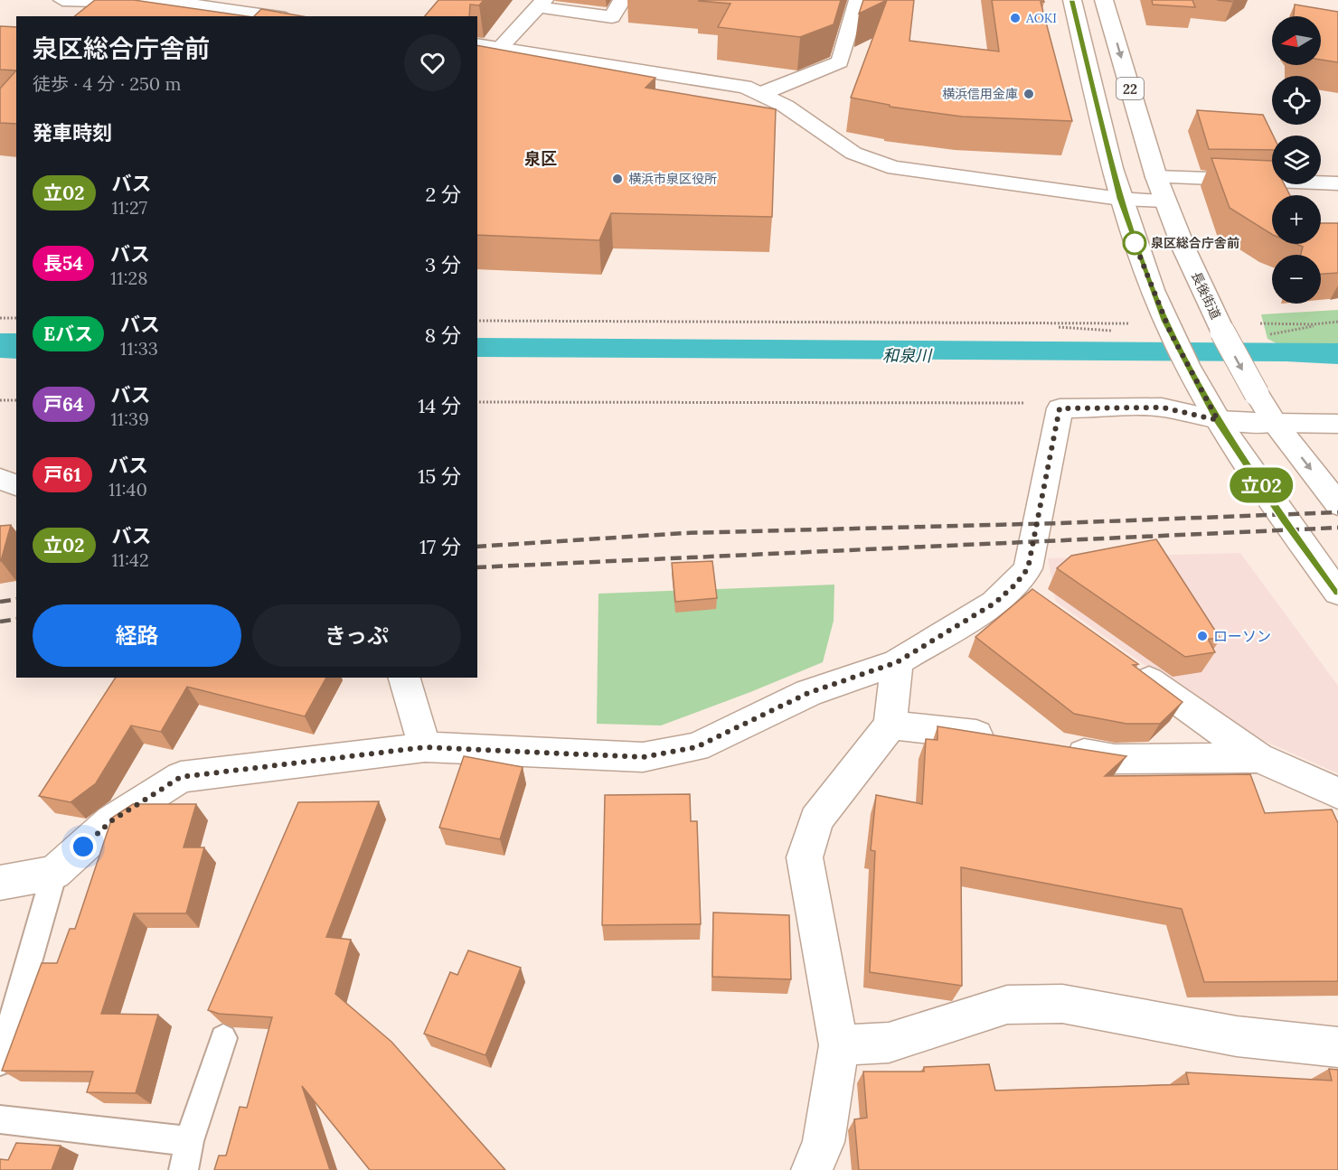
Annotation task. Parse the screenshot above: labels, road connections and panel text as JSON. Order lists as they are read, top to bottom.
{
  "streets": {
    "street": ["22", "長後街道"]
  },
  "districts": ["泉区"],
  "water": ["和泉川"],
  "places": [
    "AOKI",
    "横浜信用金庫",
    "横浜市泉区役所",
    "泉区総合庁舎前",
    "ローソン"
  ],
  "lines": ["bus line 立02"],
  "north": "left",
  "page": {
    "on_map": "立02",
    "map_buttons": ["+", "−"],
    "heading": [
      ["泉区総合庁舎前", "徒歩 · 4 分 · 250 m"],
      "発車時刻"
    ],
    "list": [
      {
        "mark": "立02",
        "name": "バス",
        "note": "11:27",
        "value": "2 分"
      },
      {
        "mark": "長54",
        "name": "バス",
        "note": "11:28",
        "value": "3 分"
      },
      {
        "mark": "Eバス",
        "name": "バス",
        "note": "11:33",
        "value": "8 分"
      },
      {
        "mark": "戸64",
        "name": "バス",
        "note": "11:39",
        "value": "14 分"
      },
      {
        "mark": "戸61",
        "name": "バス",
        "note": "11:40",
        "value": "15 分"
      },
      {
        "mark": "立02",
        "name": "バス",
        "note": "11:42",
        "value": "17 分"
      }
    ],
    "buttons": ["経路", "きっぷ"]
  }
}
